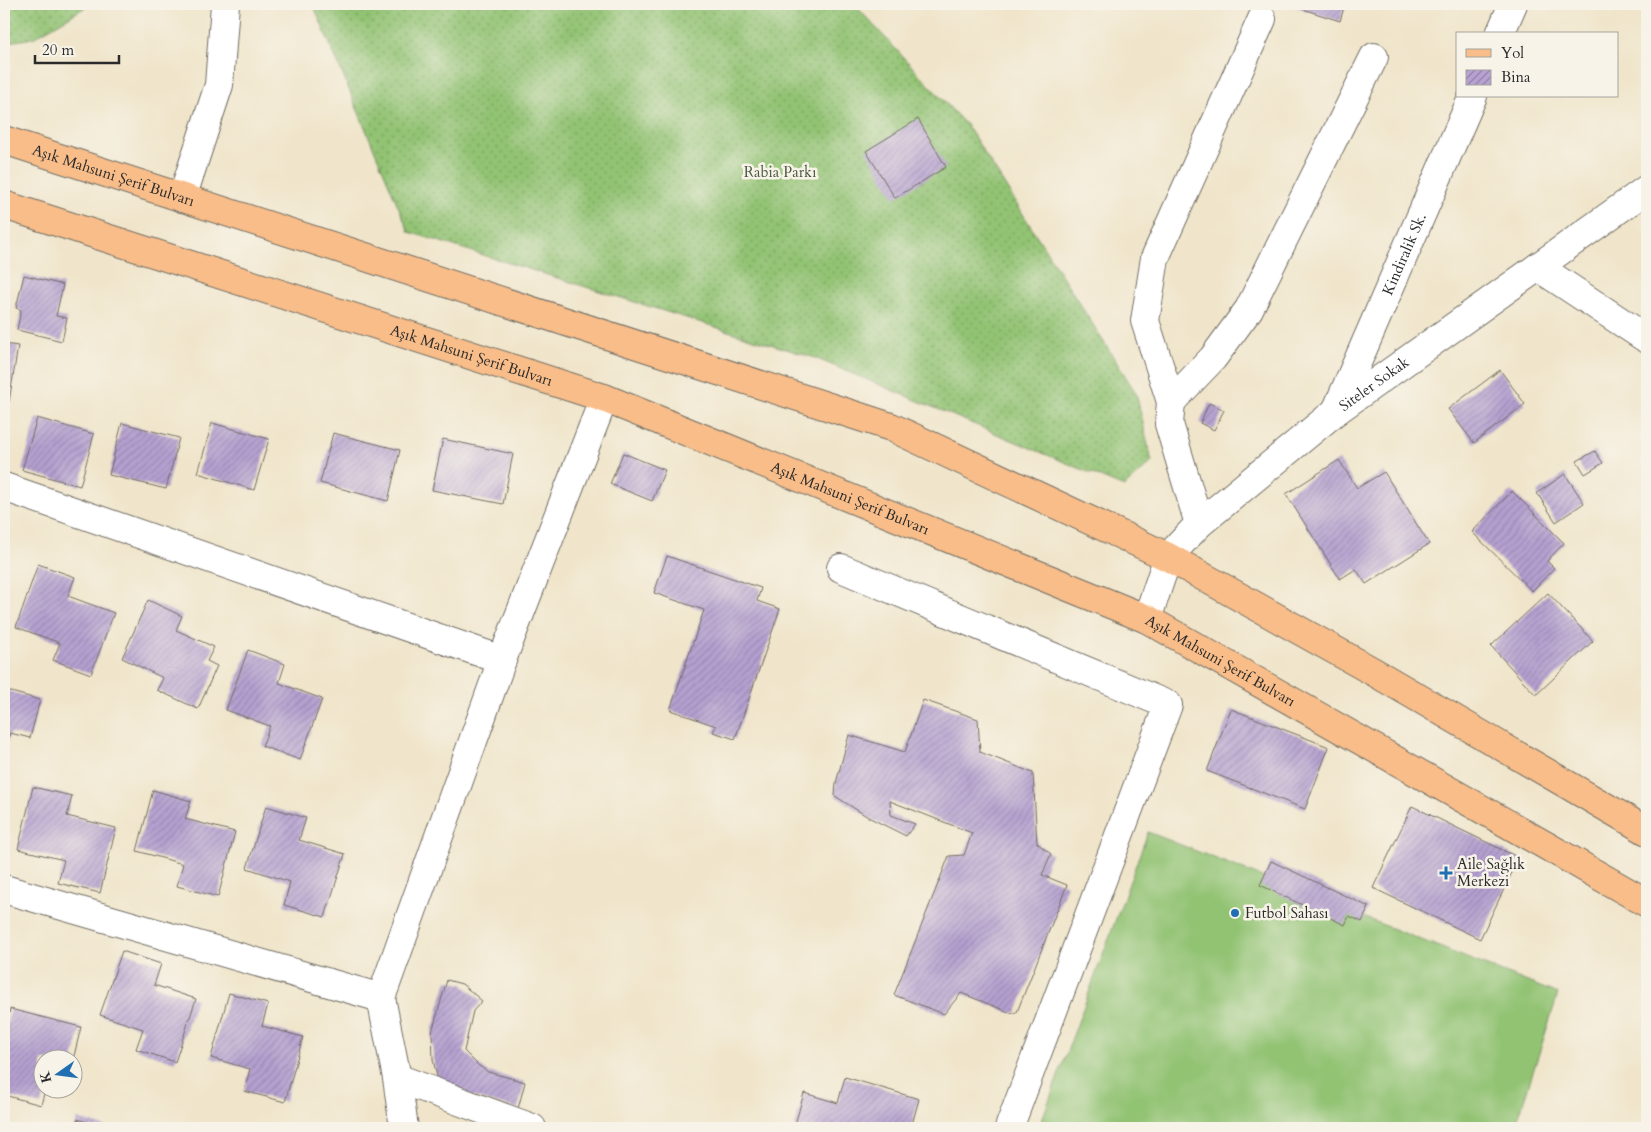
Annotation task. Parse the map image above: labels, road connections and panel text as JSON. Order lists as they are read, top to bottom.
{
  "streets": {
    "main road": ["Aşık Mahsuni Şerif Bulvarı"],
    "street": ["Kindiralik Sk.", "Siteler Sokak"]
  },
  "crossings": [
    ["Aşık Mahsuni Şerif Bulvarı", "Siteler Sokak"],
    ["Kindiralik Sk.", "Siteler Sokak"]
  ],
  "parks": ["Rabia Parkı"],
  "places": {
    "health": ["Aile Sağlık Merkezi"],
    "other": ["Futbol Sahası"]
  },
  "legend": ["Yol", "Bina"],
  "scale_bar": "20 m",
  "north": "left"
}
